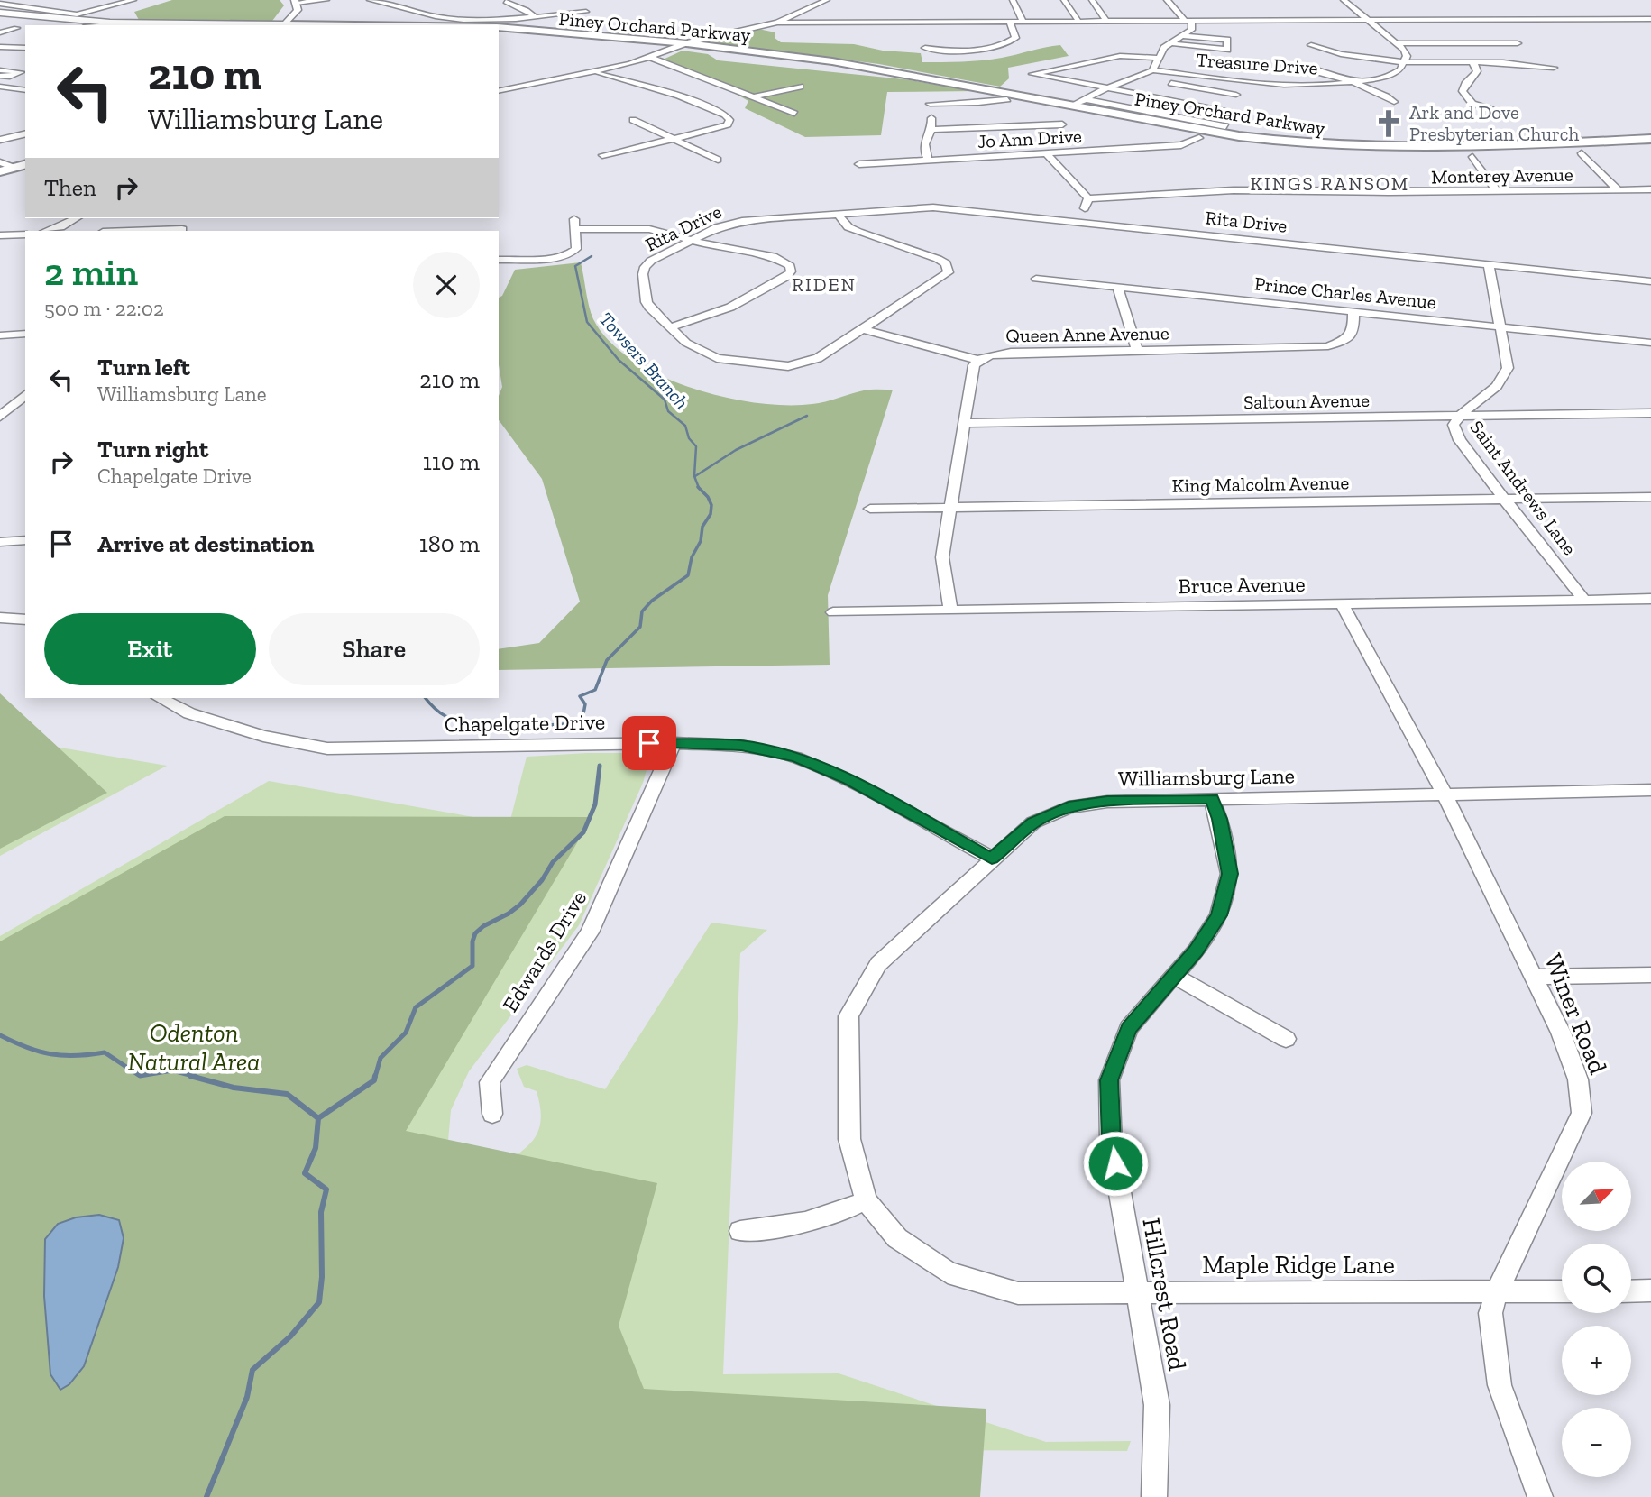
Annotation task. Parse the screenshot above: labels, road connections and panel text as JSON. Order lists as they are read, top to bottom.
{
  "streets": {
    "main road": ["Piney Orchard Parkway"],
    "street": [
      "Treasure Drive",
      "Jo Ann Drive",
      "Monterey Avenue",
      "Rita Drive",
      "Prince Charles Avenue",
      "Queen Anne Avenue",
      "Saltoun Avenue",
      "King Malcolm Avenue",
      "Saint Andrews Lane",
      "Bruce Avenue",
      "Chapelgate Drive",
      "Williamsburg Lane",
      "Edwards Drive",
      "Winer Road",
      "Maple Ridge Lane",
      "Hillcrest Road"
    ]
  },
  "crossings": [
    ["Rita Drive", "Saint Andrews Lane"],
    ["Prince Charles Avenue", "Queen Anne Avenue"],
    ["Prince Charles Avenue", "Saint Andrews Lane"],
    ["Queen Anne Avenue", "Saltoun Avenue"],
    ["Queen Anne Avenue", "King Malcolm Avenue"],
    ["Queen Anne Avenue", "Bruce Avenue"],
    ["Saltoun Avenue", "Saint Andrews Lane"],
    ["King Malcolm Avenue", "Saint Andrews Lane"],
    ["Saint Andrews Lane", "Bruce Avenue"],
    ["Bruce Avenue", "Winer Road"],
    ["Chapelgate Drive", "Williamsburg Lane"],
    ["Chapelgate Drive", "Edwards Drive"],
    ["Williamsburg Lane", "Winer Road"],
    ["Williamsburg Lane", "Maple Ridge Lane"],
    ["Williamsburg Lane", "Hillcrest Road"],
    ["Winer Road", "Maple Ridge Lane"],
    ["Maple Ridge Lane", "Hillcrest Road"]
  ],
  "districts": ["KINGS RANSOM", "RIDEN"],
  "water": ["Towsers Branch"],
  "parks": ["Odenton Natural Area"],
  "places": {
    "church": ["Ark and Dove Presbyterian Church"]
  },
  "north": "top right",
  "page": {
    "turn": ["210 m", "Williamsburg Lane"],
    "then": "Then",
    "heading": ["2 min", "500 m · 22:02"],
    "list": [
      {
        "name": "Turn left",
        "note": "Williamsburg Lane",
        "value": "210 m"
      },
      {
        "name": "Turn right",
        "note": "Chapelgate Drive",
        "value": "110 m"
      },
      {
        "name": "Arrive at destination",
        "value": "180 m"
      }
    ],
    "buttons": ["Exit", "Share"],
    "map_buttons": ["+", "−"]
  }
}
